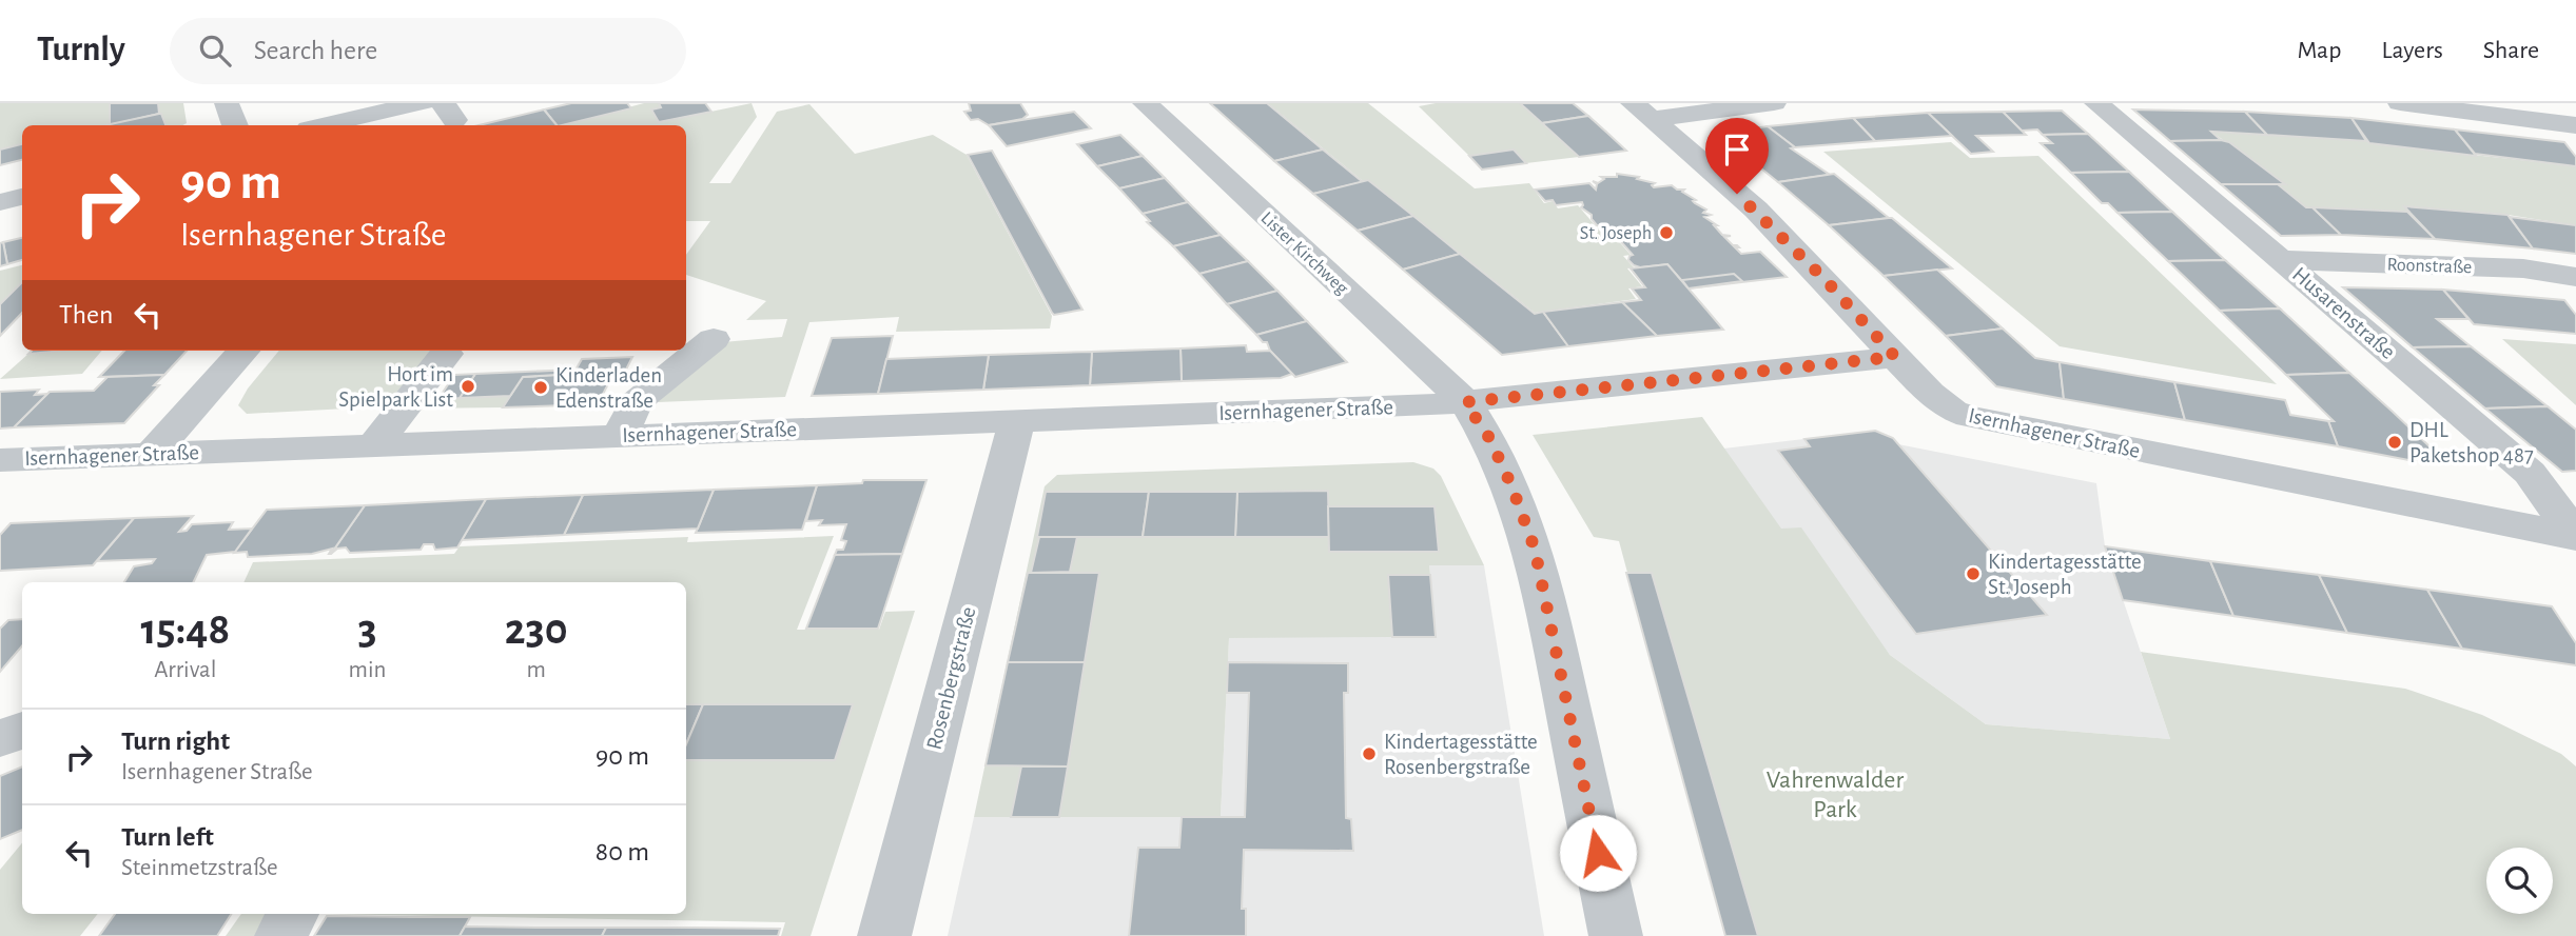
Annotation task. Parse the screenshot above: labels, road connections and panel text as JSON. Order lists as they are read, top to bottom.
{
  "streets": {
    "street": [
      "Lister Kirchweg",
      "Roonstraße",
      "Husarenstraße",
      "Isernhagener Straße",
      "Rosenbergstraße"
    ]
  },
  "crossings": [
    ["Lister Kirchweg", "Isernhagener Straße"],
    ["Roonstraße", "Husarenstraße"],
    ["Husarenstraße", "Isernhagener Straße"],
    ["Isernhagener Straße", "Rosenbergstraße"]
  ],
  "parks": ["Vahrenwalder Park"],
  "places": [
    "St. Joseph",
    "Hort im Spielpark List",
    "Kinderladen Edenstraße",
    "DHL Paketshop 487",
    "Kindertagesstätte St. Joseph",
    "Kindertagesstätte Rosenbergstraße"
  ],
  "page": {
    "header": "Turnly",
    "search": "Search here",
    "nav": ["Map", "Layers", "Share"],
    "turn": ["90 m", "Isernhagener Straße"],
    "then": "Then",
    "eta": [
      "15:48",
      "Arrival",
      "3",
      "min",
      "230",
      "m"
    ],
    "list": [
      {
        "name": "Turn right",
        "note": "Isernhagener Straße",
        "value": "90 m"
      },
      {
        "name": "Turn left",
        "note": "Steinmetzstraße",
        "value": "80 m"
      }
    ]
  }
}
